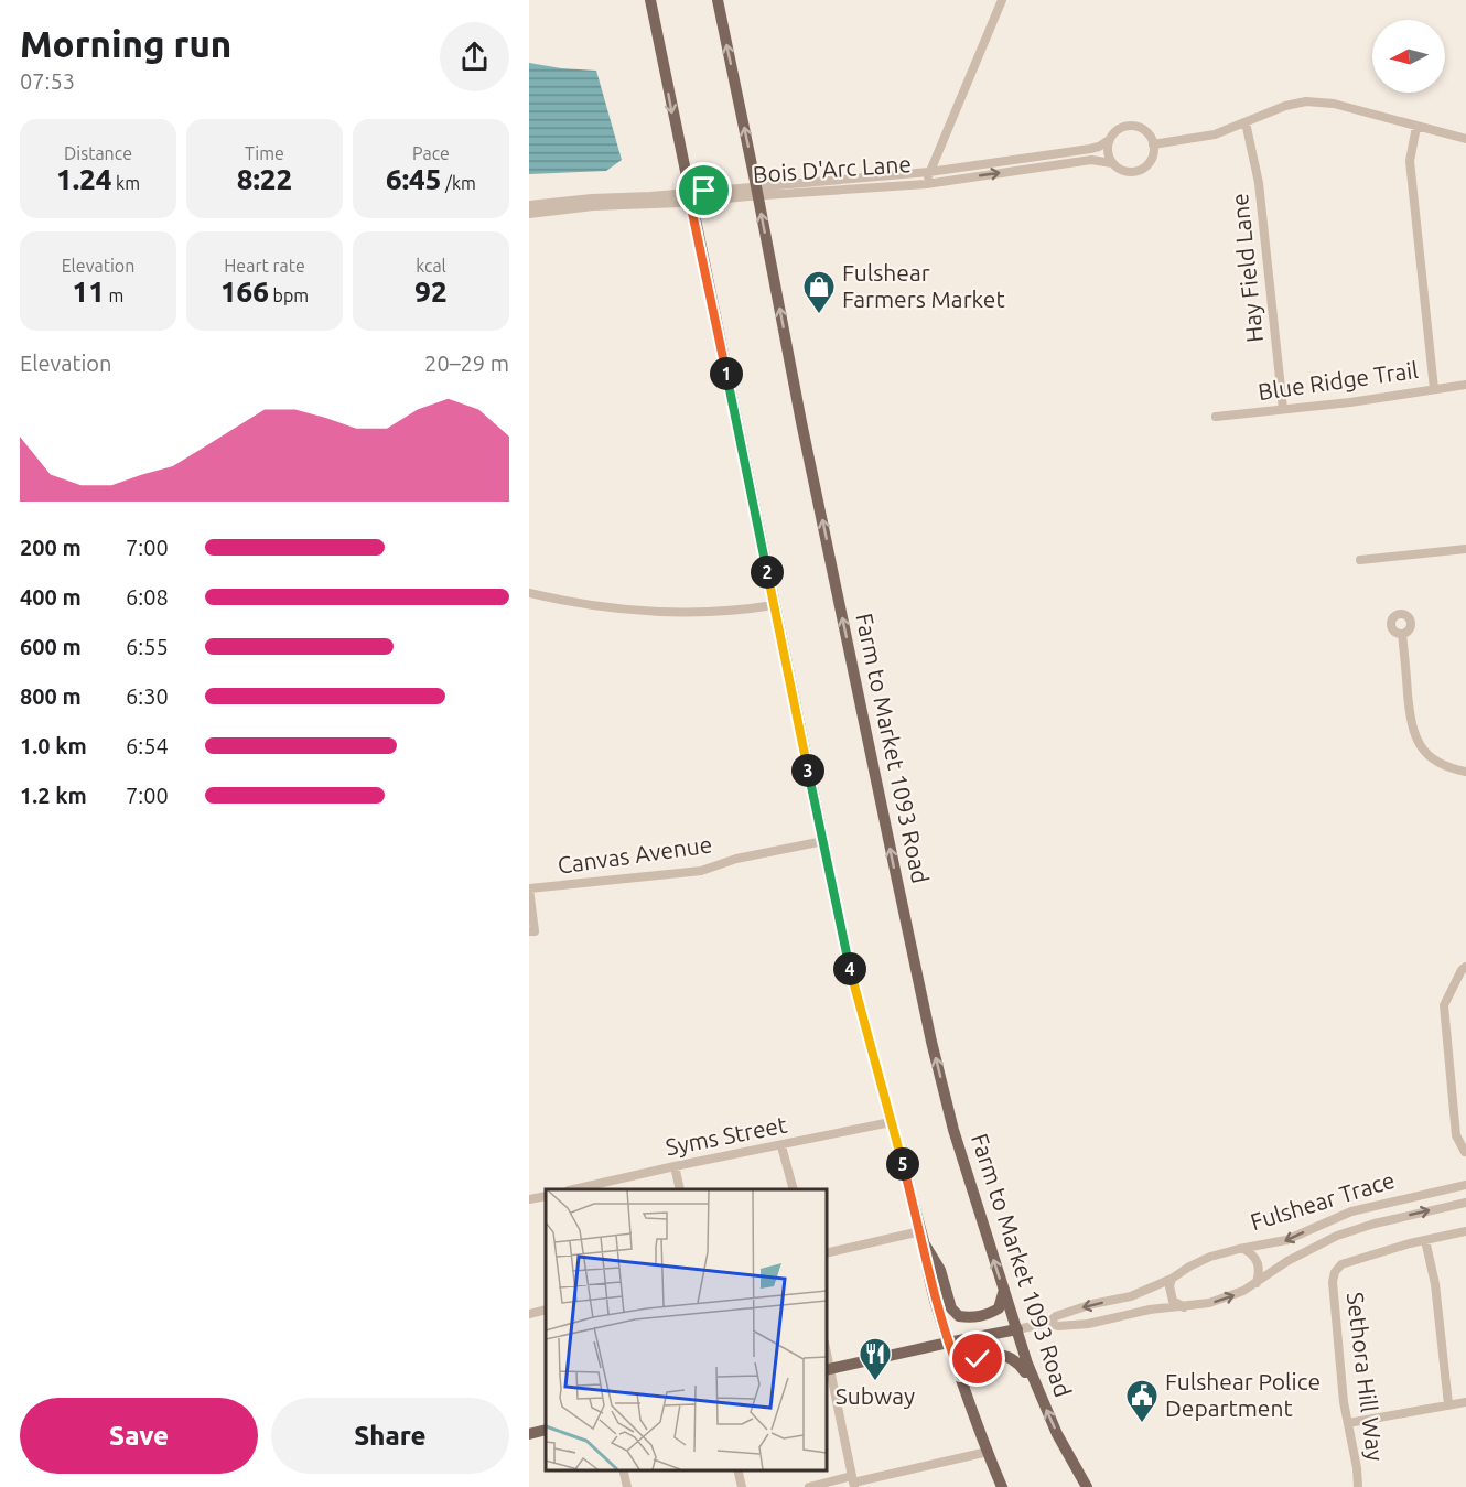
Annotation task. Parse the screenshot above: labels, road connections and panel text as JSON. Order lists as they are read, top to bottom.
{
  "streets": {
    "main road": ["Farm to Market 1093 Road", "Fulshear Trace"],
    "street": [
      "Bois D'Arc Lane",
      "Hay Field Lane",
      "Blue Ridge Trail",
      "Canvas Avenue",
      "Syms Street",
      "Sethora Hill Way"
    ]
  },
  "crossings": [
    ["Bois D'Arc Lane", "Farm to Market 1093 Road"],
    ["Hay Field Lane", "Blue Ridge Trail"],
    ["Farm to Market 1093 Road", "Fulshear Trace"]
  ],
  "places": {
    "shop": ["Fulshear Farmers Market"],
    "restaurant": ["Subway"],
    "public building": ["Fulshear Police Department"]
  },
  "north": "left",
  "page": {
    "heading": ["Morning run", "07:53"],
    "stats": [
      ["Distance", "1.24 km"],
      ["Time", "8:22"],
      ["Pace", "6:45 /km"],
      ["Elevation", "11 m"],
      ["Heart rate", "166 bpm"],
      ["kcal", "92"]
    ],
    "chart": ["Elevation", "20–29 m"],
    "pins": [
      "1",
      "2",
      "3",
      "4",
      "5"
    ],
    "list": [
      {
        "name": "200 m",
        "note": "7:00"
      },
      {
        "name": "400 m",
        "note": "6:08"
      },
      {
        "name": "600 m",
        "note": "6:55"
      },
      {
        "name": "800 m",
        "note": "6:30"
      },
      {
        "name": "1.0 km",
        "note": "6:54"
      },
      {
        "name": "1.2 km",
        "note": "7:00"
      }
    ],
    "buttons": ["Save", "Share"]
  }
}
